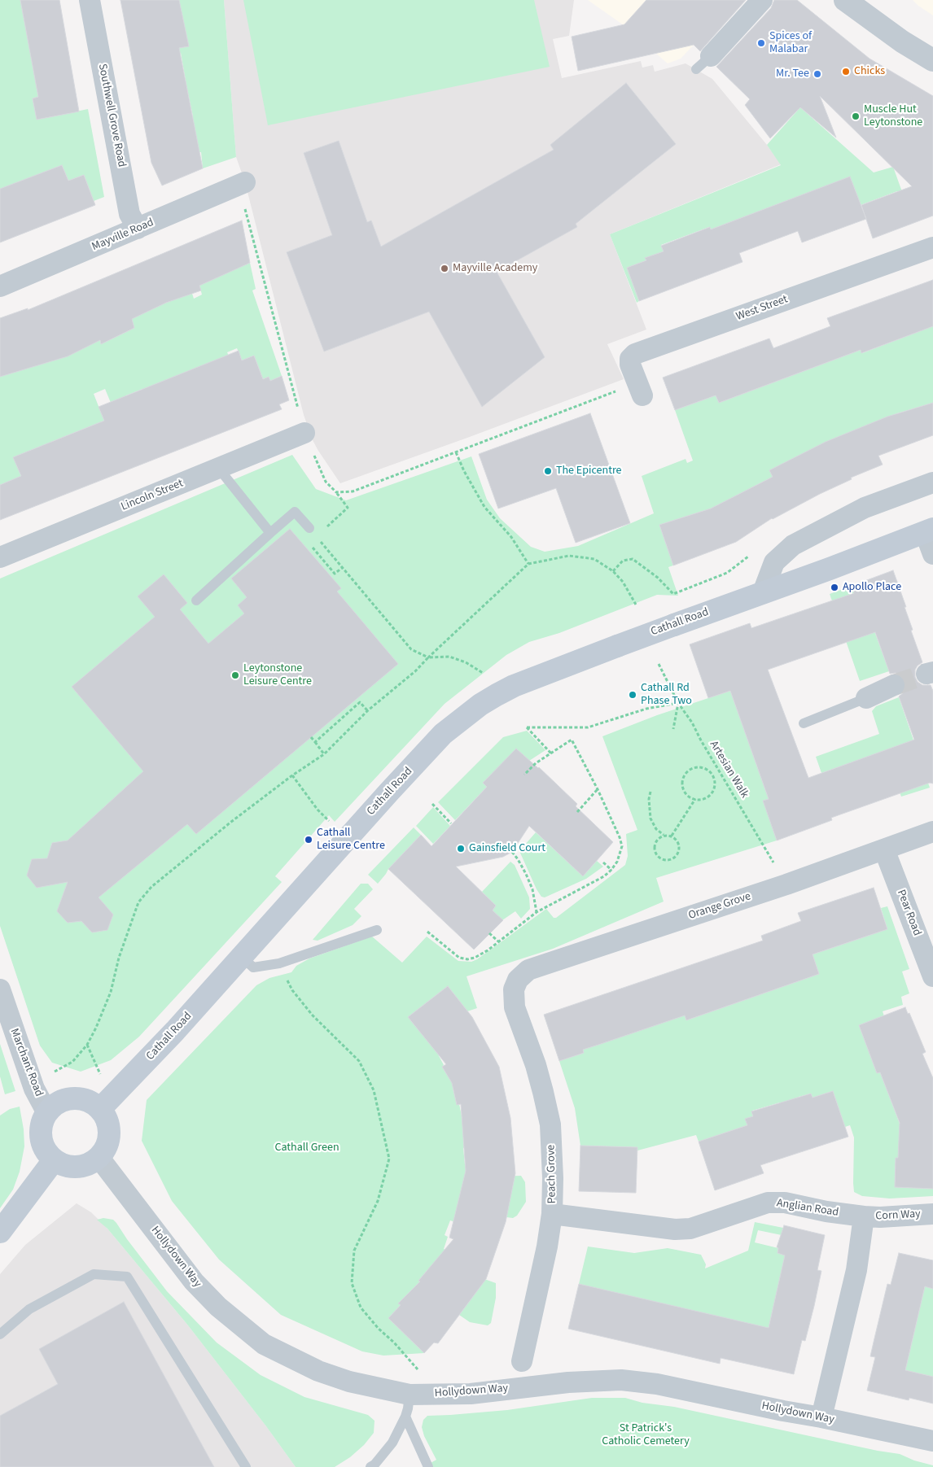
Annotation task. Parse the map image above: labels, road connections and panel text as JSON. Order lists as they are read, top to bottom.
{
  "streets": {
    "main road": ["Cathall Road"],
    "street": [
      "Southwell Grove Road",
      "Mayville Road",
      "West Street",
      "Lincoln Street",
      "Orange Grove",
      "Pear Road",
      "Marchant Road",
      "Peach Grove",
      "Anglian Road",
      "Corn Way",
      "Hollydown Way"
    ],
    "path": ["Artesian Walk"]
  },
  "crossings": [
    ["Southwell Grove Road", "Mayville Road"],
    ["Cathall Road", "Marchant Road"],
    ["Cathall Road", "Hollydown Way"],
    ["Artesian Walk", "Orange Grove"],
    ["Orange Grove", "Pear Road"],
    ["Orange Grove", "Peach Grove"],
    ["Marchant Road", "Hollydown Way"],
    ["Peach Grove", "Anglian Road"],
    ["Anglian Road", "Corn Way"]
  ],
  "parks": ["Cathall Green", "St Patrick's Catholic Cemetery"],
  "places": [
    "Spices of Malabar",
    "Chicks",
    "Mr. Tee",
    "Muscle Hut Leytonstone",
    "Mayville Academy",
    "The Epicentre",
    "Apollo Place",
    "Leytonstone Leisure Centre",
    "Cathall Rd Phase Two",
    "Cathall Leisure Centre",
    "Gainsfield Court"
  ]
}
